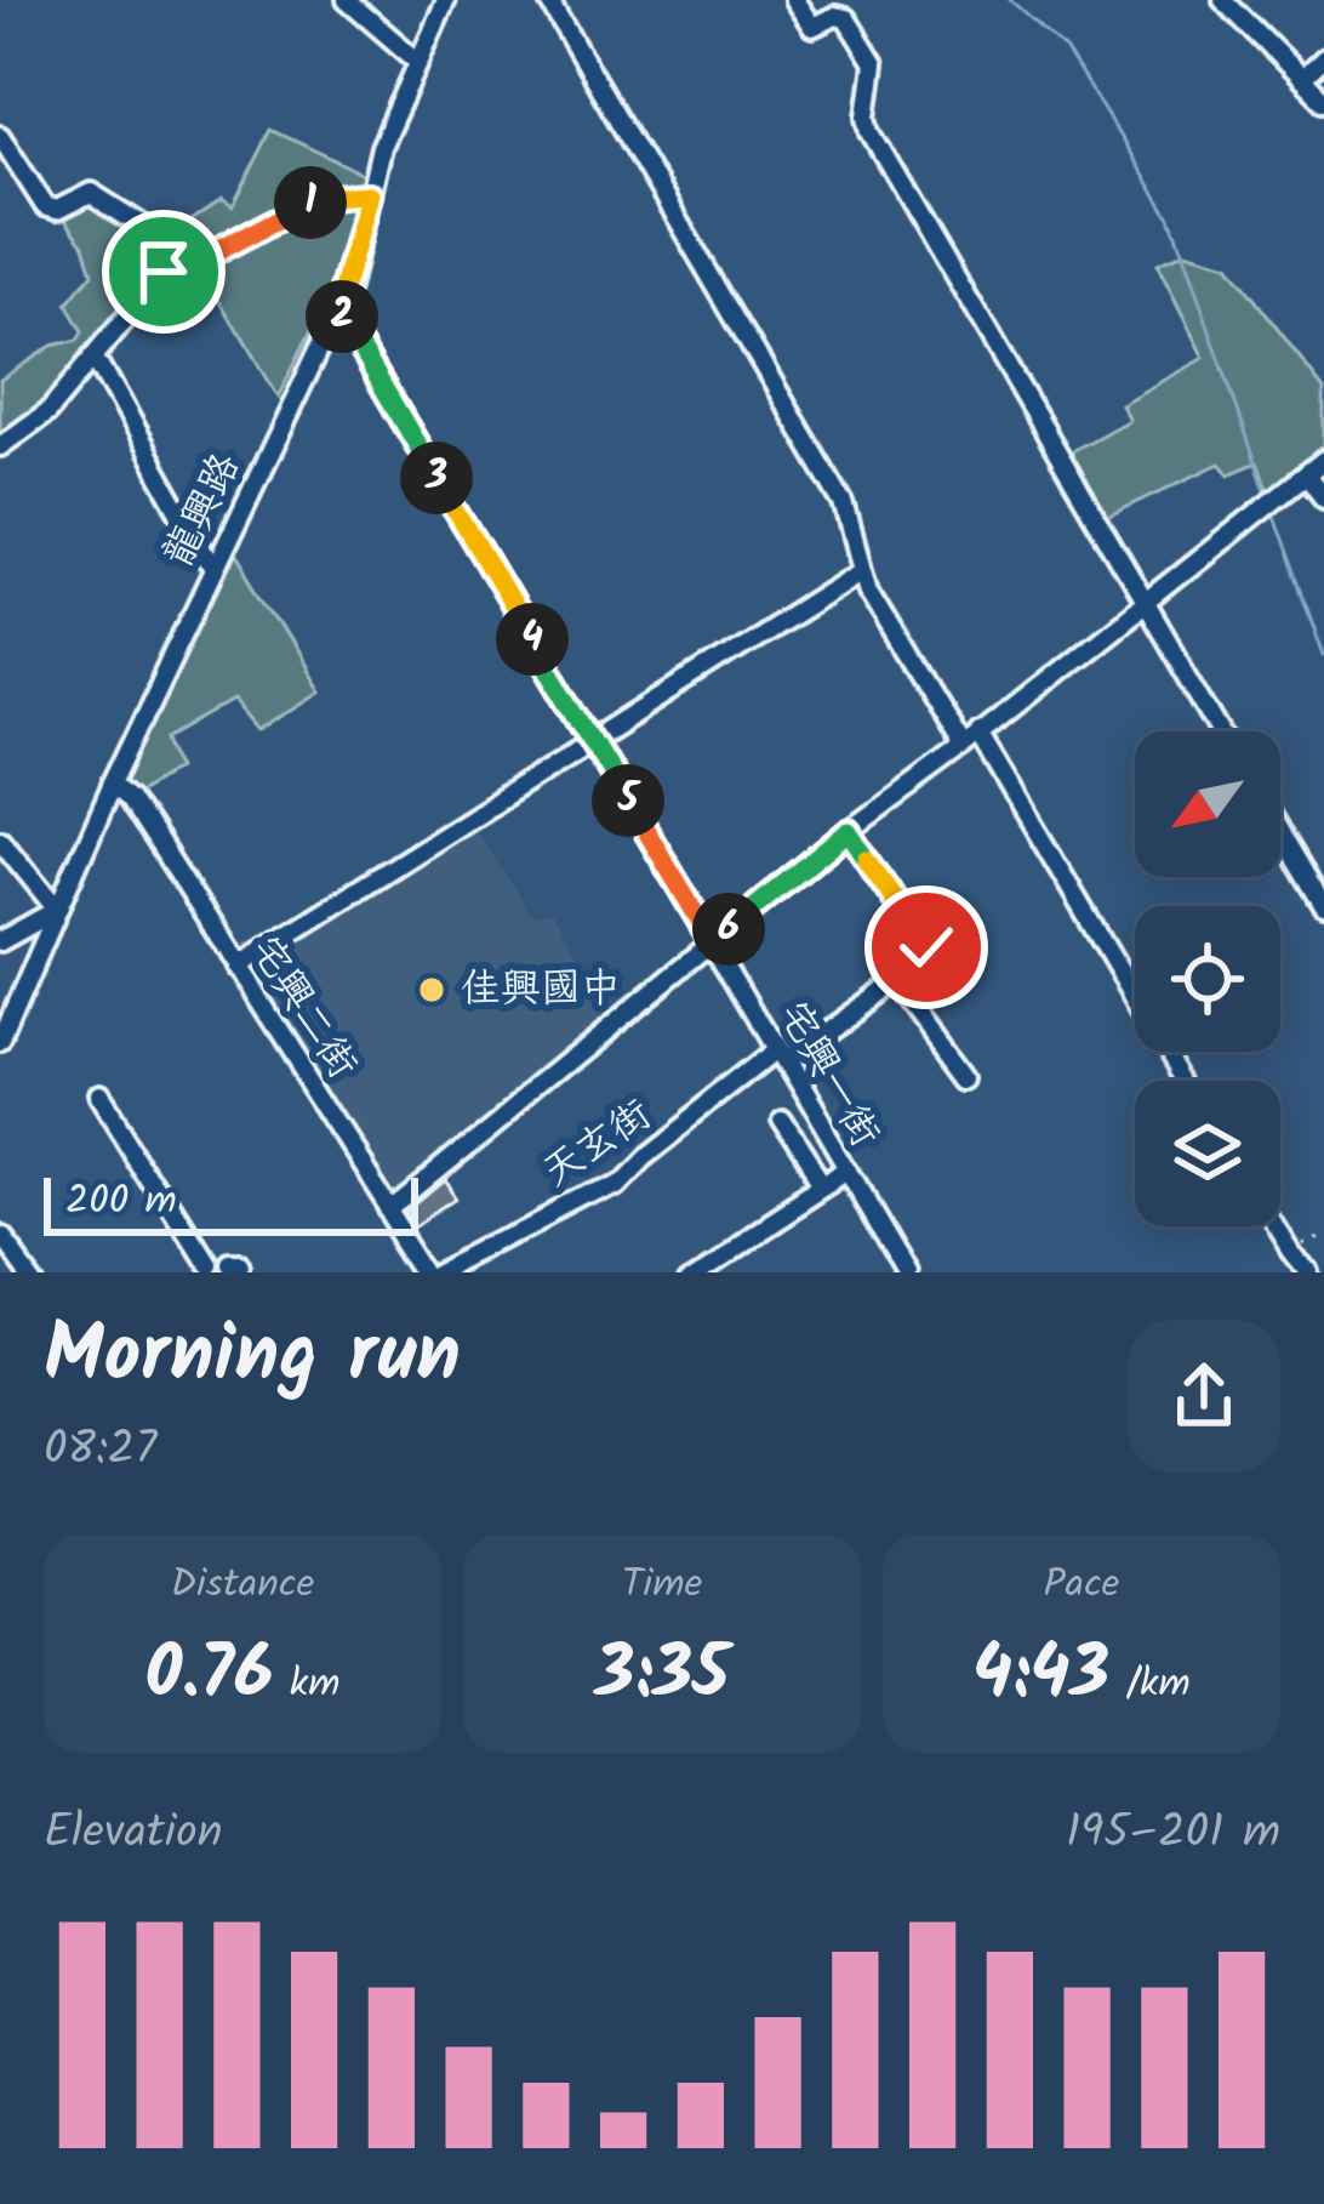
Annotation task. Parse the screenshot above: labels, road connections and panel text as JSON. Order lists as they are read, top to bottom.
{
  "streets": {
    "street": [
      "龍興路",
      "宅興二街",
      "宅興一街",
      "天玄街"
    ]
  },
  "crossings": [
    ["龍興路", "宅興二街"],
    ["龍興路", "宅興一街"],
    ["宅興二街", "天玄街"],
    ["宅興一街", "天玄街"]
  ],
  "places": ["佳興國中"],
  "scale_bar": "200 m",
  "north": "bottom left",
  "page": {
    "pins": [
      "1",
      "2",
      "3",
      "4",
      "5",
      "6"
    ],
    "scale": "200 m",
    "heading": ["Morning run", "08:27"],
    "stats": [
      ["Distance", "0.76 km"],
      ["Time", "3:35"],
      ["Pace", "4:43 /km"]
    ],
    "chart": ["Elevation", "195–201 m"]
  }
}
